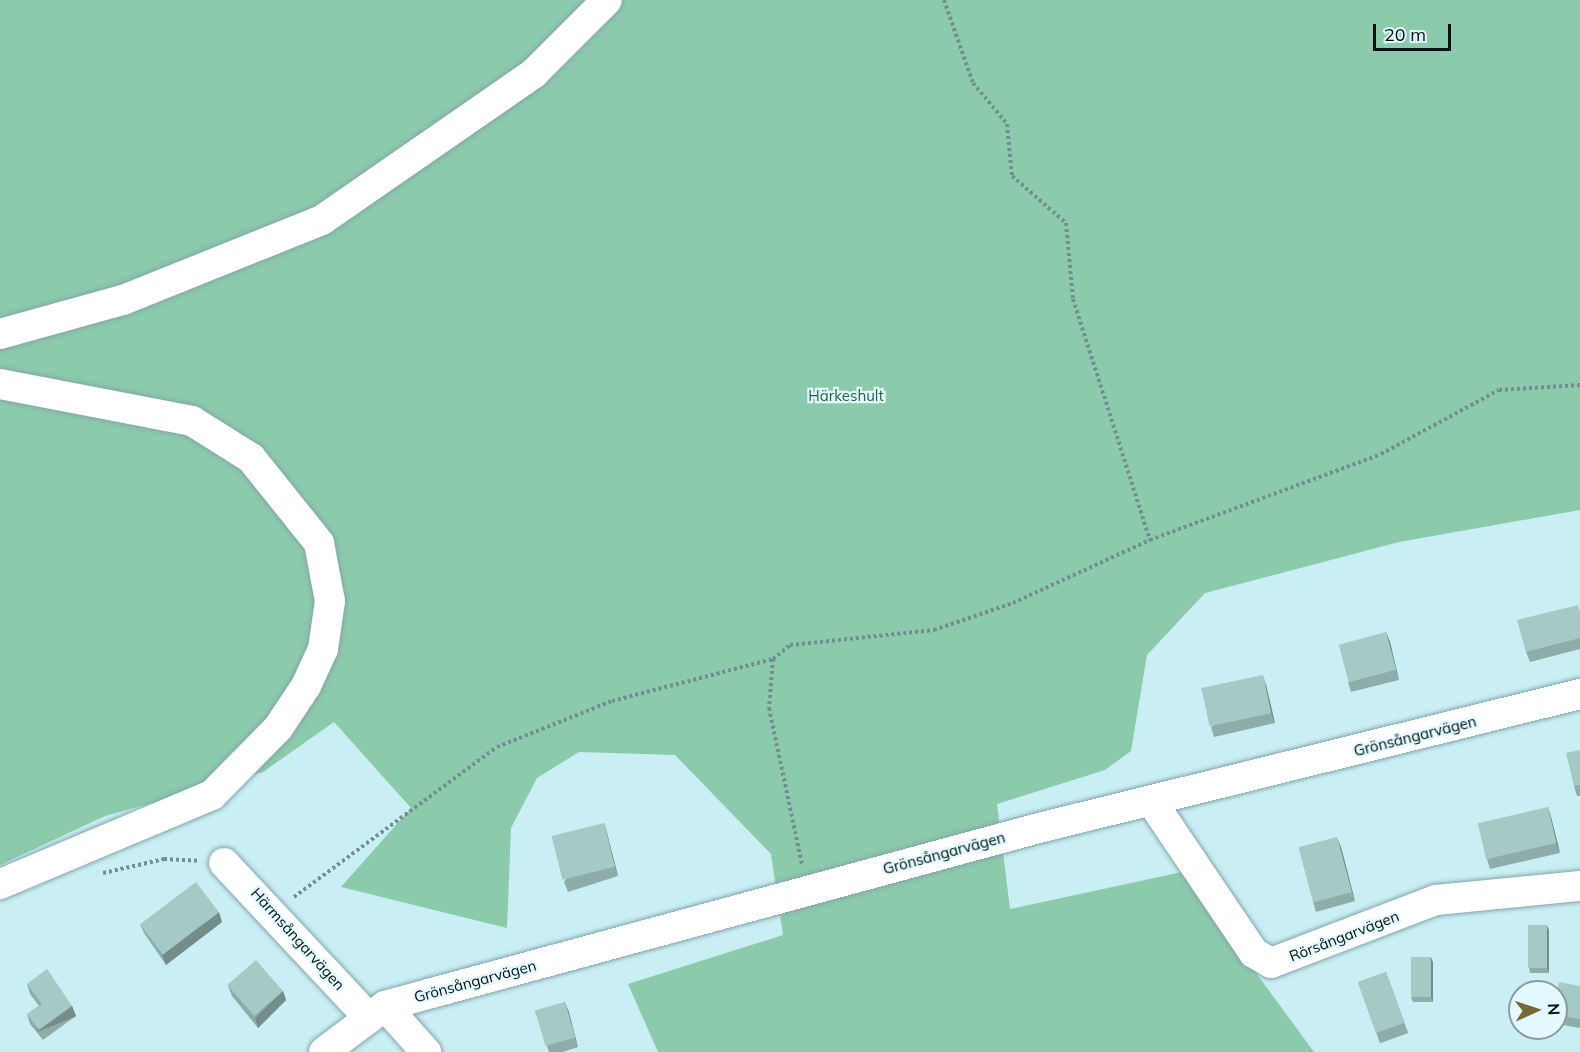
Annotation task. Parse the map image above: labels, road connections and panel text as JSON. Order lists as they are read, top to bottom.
{
  "streets": {
    "street": ["Grönsångarvägen", "Rörsångarvägen", "Härmsångarvägen"]
  },
  "crossings": [
    ["Grönsångarvägen", "Rörsångarvägen"],
    ["Grönsångarvägen", "Härmsångarvägen"]
  ],
  "parks": ["Härkeshult"],
  "scale_bar": "20 m",
  "north": "right"
}
